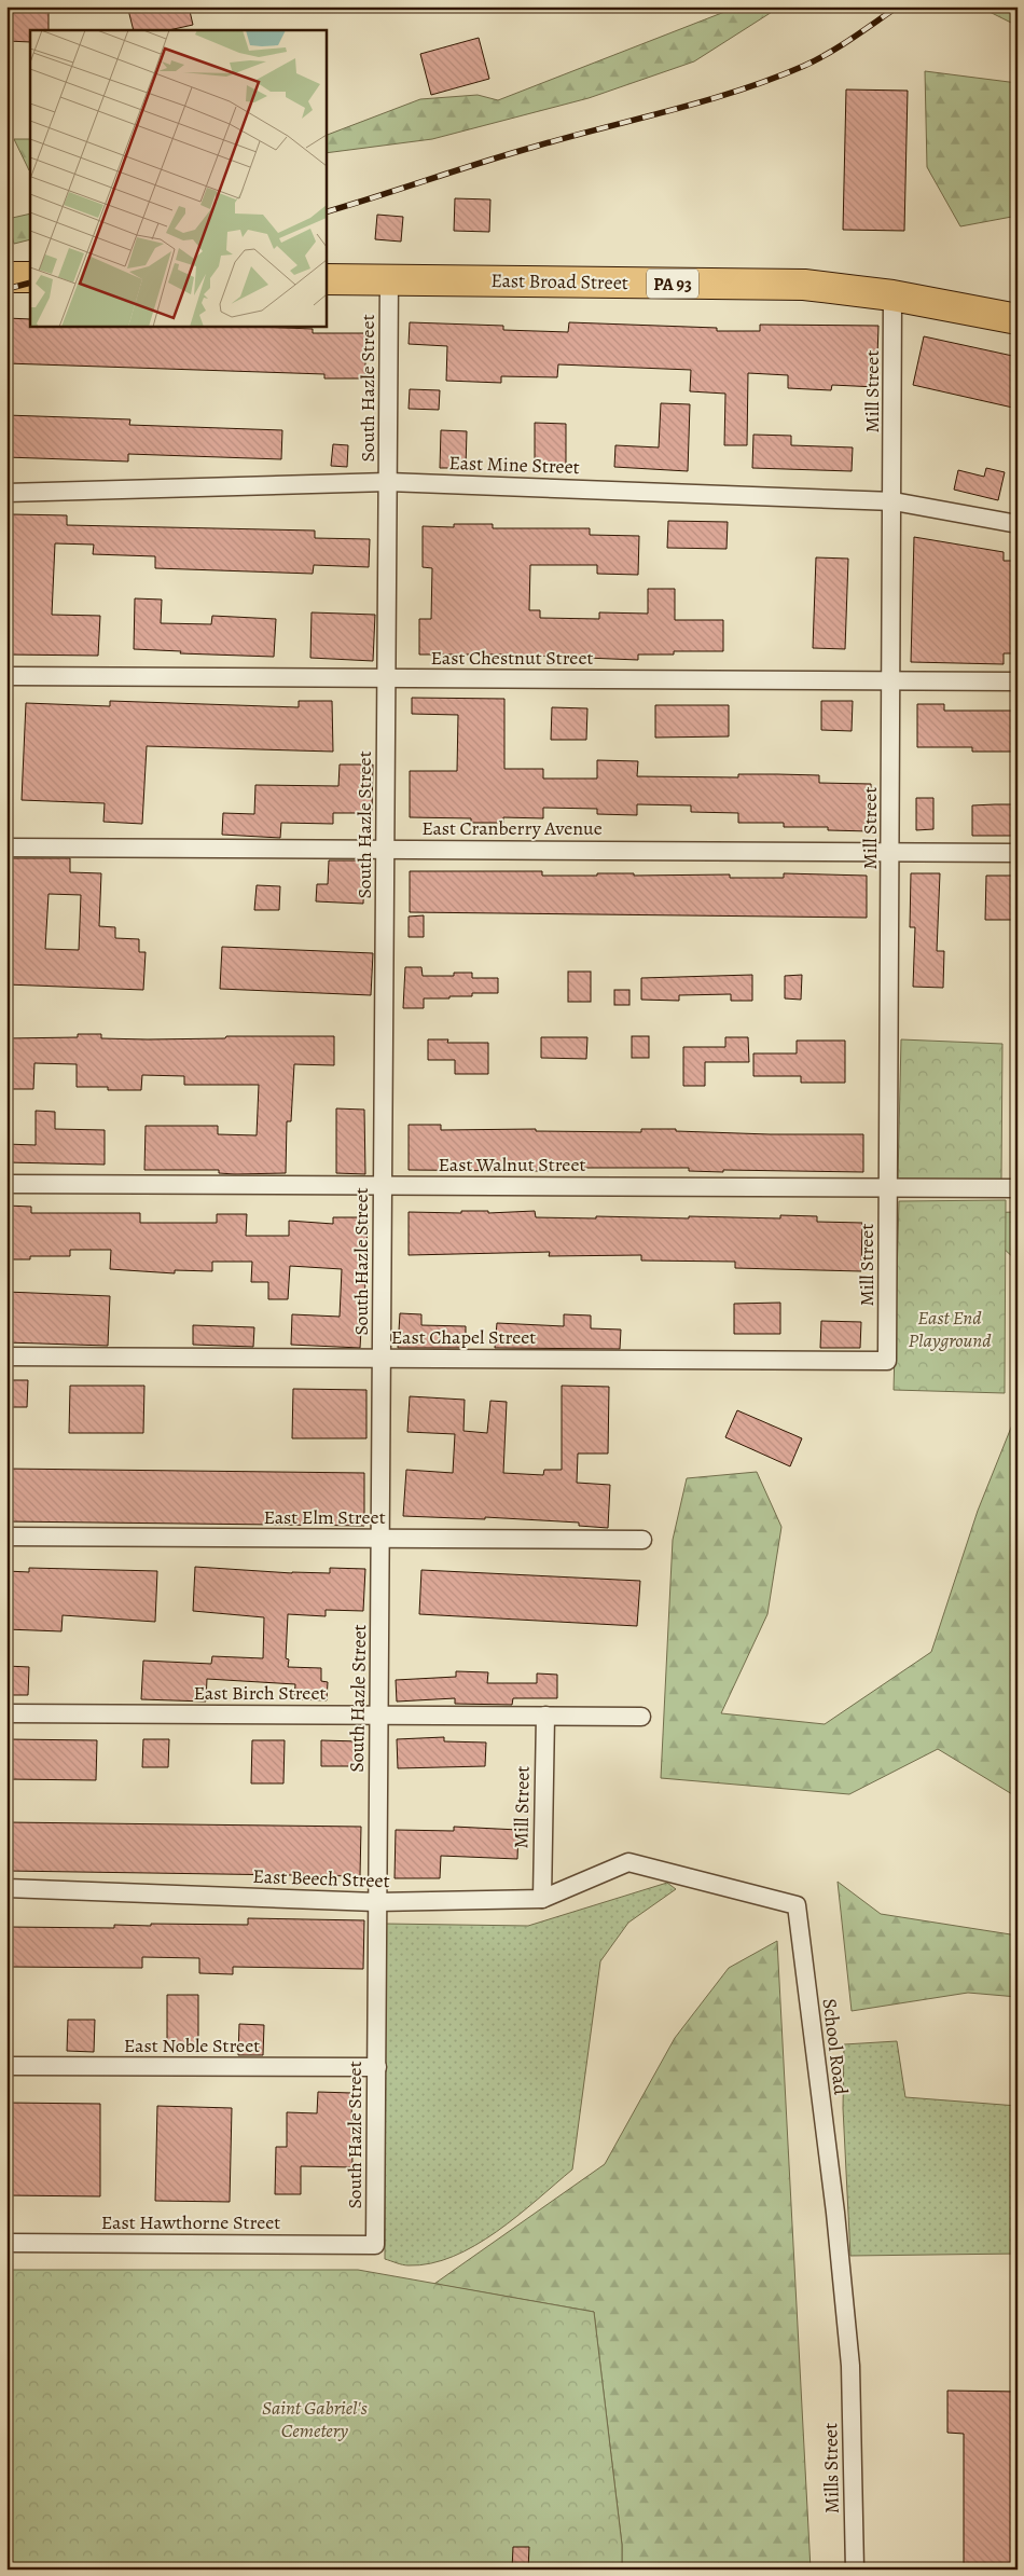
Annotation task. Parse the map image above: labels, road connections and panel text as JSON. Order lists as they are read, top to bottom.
{
  "streets": {
    "highway": ["East Broad Street", "PA 93"],
    "street": [
      "South Hazle Street",
      "Mill Street",
      "East Mine Street",
      "East Chestnut Street",
      "East Cranberry Avenue",
      "East Walnut Street",
      "East Chapel Street",
      "East Elm Street",
      "East Birch Street",
      "East Beech Street",
      "East Noble Street",
      "School Road",
      "East Hawthorne Street",
      "Mills Street"
    ]
  },
  "crossings": [
    ["East Broad Street", "South Hazle Street"],
    ["East Broad Street", "Mill Street"],
    ["South Hazle Street", "East Mine Street"],
    ["South Hazle Street", "East Chestnut Street"],
    ["South Hazle Street", "East Cranberry Avenue"],
    ["South Hazle Street", "East Walnut Street"],
    ["South Hazle Street", "East Chapel Street"],
    ["South Hazle Street", "East Elm Street"],
    ["South Hazle Street", "East Birch Street"],
    ["South Hazle Street", "East Beech Street"],
    ["South Hazle Street", "East Noble Street"],
    ["South Hazle Street", "East Hawthorne Street"],
    ["Mill Street", "East Mine Street"],
    ["Mill Street", "East Chestnut Street"],
    ["Mill Street", "East Cranberry Avenue"],
    ["Mill Street", "East Walnut Street"],
    ["Mill Street", "East Chapel Street"],
    ["Mill Street", "East Birch Street"],
    ["Mill Street", "East Beech Street"],
    ["East Beech Street", "School Road"],
    ["School Road", "Mills Street"]
  ],
  "parks": ["East End Playground", "Saint Gabriel's Cemetery"]
}
